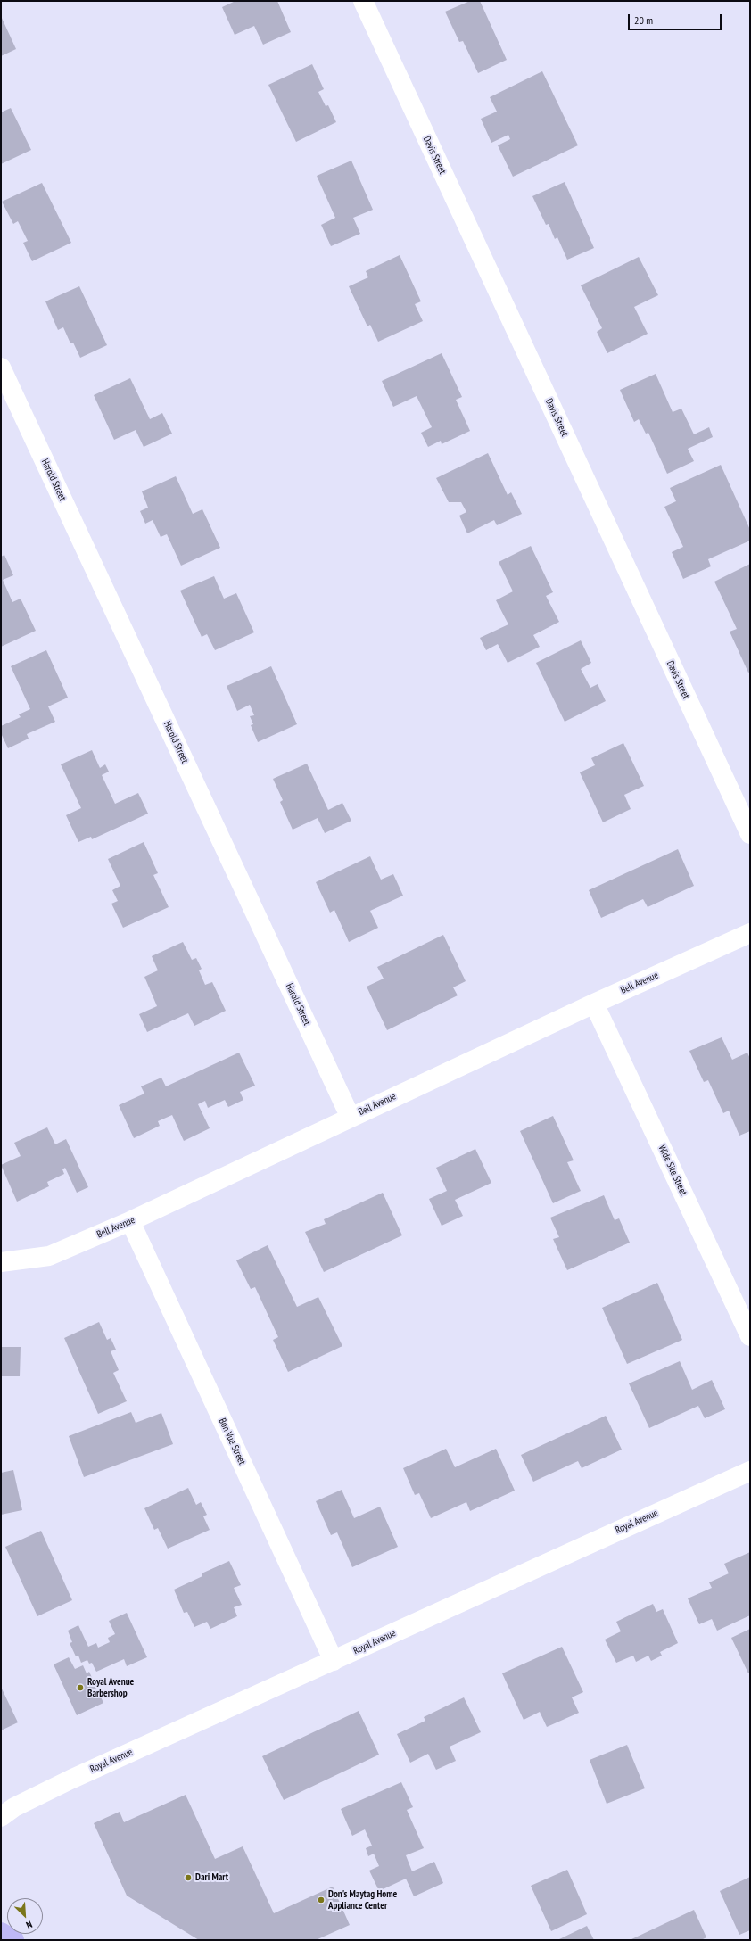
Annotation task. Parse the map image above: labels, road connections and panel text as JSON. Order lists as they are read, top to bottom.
{
  "streets": {
    "street": [
      "Davis Street",
      "Harold Street",
      "Bell Avenue",
      "Wide Site Street",
      "Bon Vue Street",
      "Royal Avenue"
    ]
  },
  "crossings": [
    ["Harold Street", "Bell Avenue"],
    ["Bell Avenue", "Wide Site Street"],
    ["Bell Avenue", "Bon Vue Street"],
    ["Bon Vue Street", "Royal Avenue"]
  ],
  "places": ["Royal Avenue Barbershop", "Dari Mart", "Don's Maytag Home Appliance Center"],
  "scale_bar": "20 m",
  "north": "bottom right"
}
